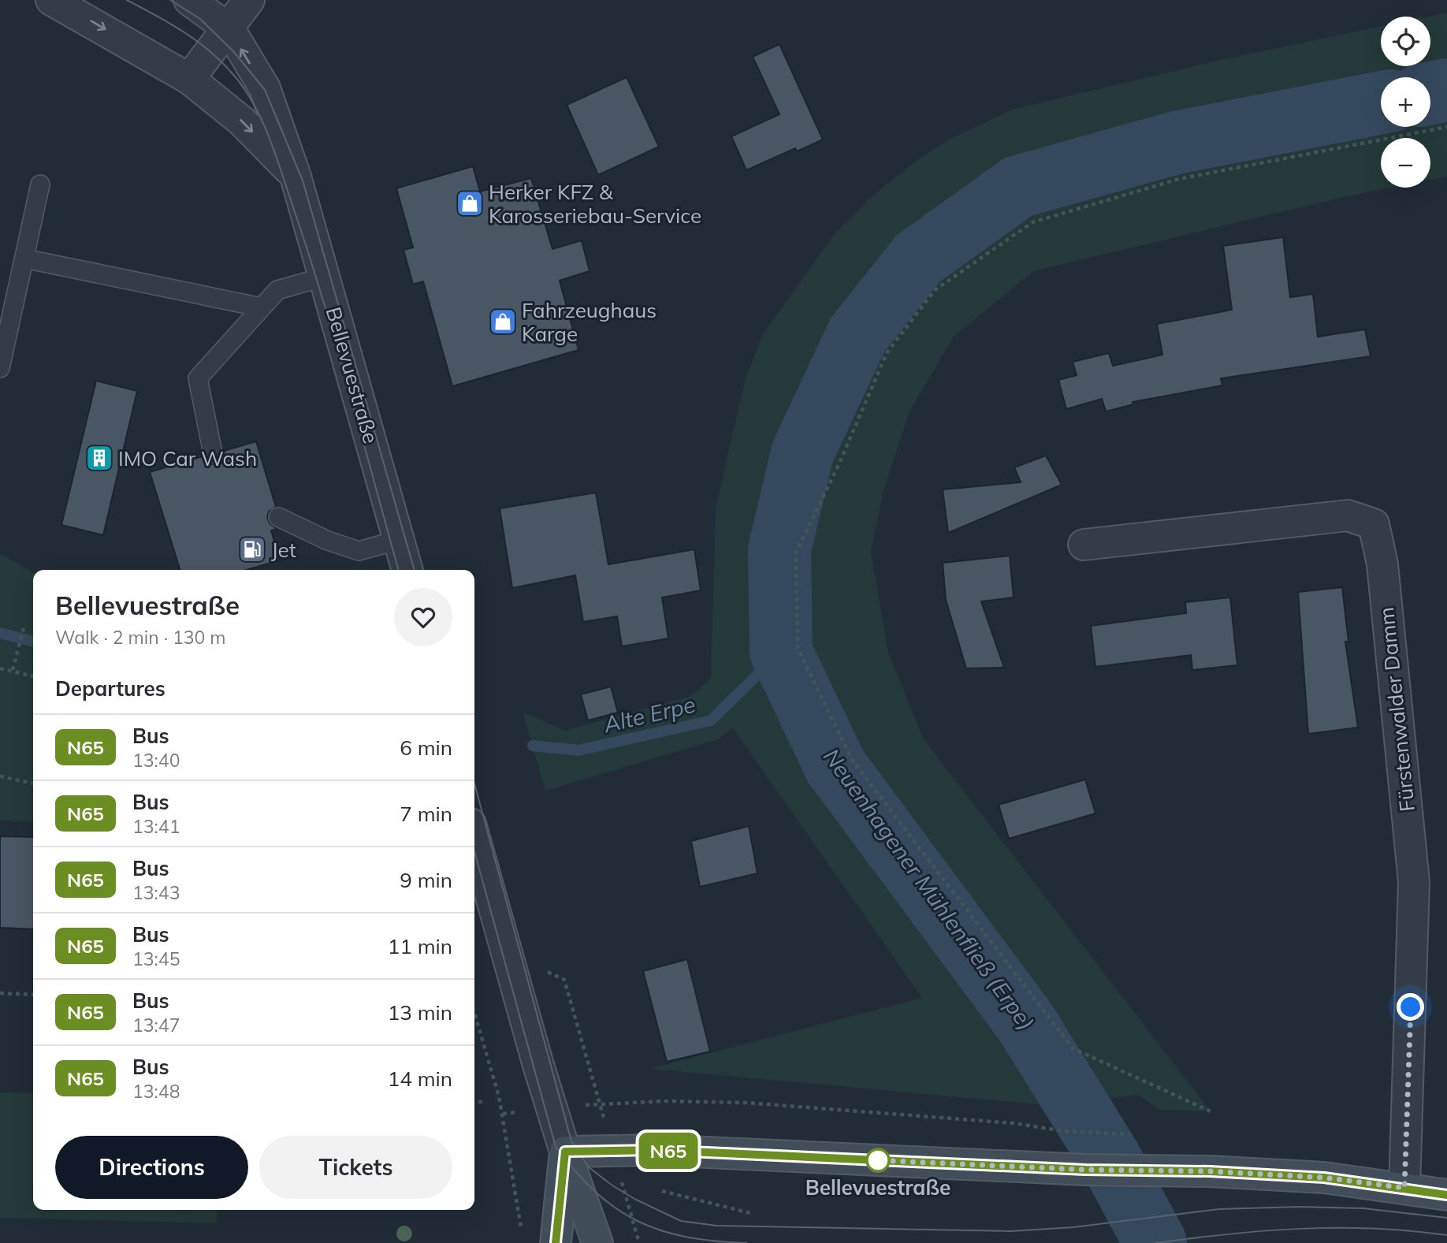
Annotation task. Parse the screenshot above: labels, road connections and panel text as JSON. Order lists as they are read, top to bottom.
{
  "streets": {
    "street": ["Bellevuestraße", "Fürstenwalder Damm"]
  },
  "water": ["Alte Erpe", "Neuenhagener Mühlenfließ (Erpe)"],
  "places": {
    "shop": ["Herker KFZ & Karosseriebau-Service", "Fahrzeughaus Karge"],
    "building": ["IMO Car Wash"],
    "fuel station": ["Jet"],
    "other": ["Bellevuestraße"]
  },
  "lines": ["bus line N65"],
  "page": {
    "on_map": "N65",
    "map_buttons": ["+", "−"],
    "heading": [
      ["Bellevuestraße", "Walk · 2 min · 130 m"],
      "Departures"
    ],
    "list": [
      {
        "mark": "N65",
        "name": "Bus",
        "note": "13:40",
        "value": "6 min"
      },
      {
        "mark": "N65",
        "name": "Bus",
        "note": "13:41",
        "value": "7 min"
      },
      {
        "mark": "N65",
        "name": "Bus",
        "note": "13:43",
        "value": "9 min"
      },
      {
        "mark": "N65",
        "name": "Bus",
        "note": "13:45",
        "value": "11 min"
      },
      {
        "mark": "N65",
        "name": "Bus",
        "note": "13:47",
        "value": "13 min"
      },
      {
        "mark": "N65",
        "name": "Bus",
        "note": "13:48",
        "value": "14 min"
      }
    ],
    "buttons": ["Directions", "Tickets"]
  }
}
